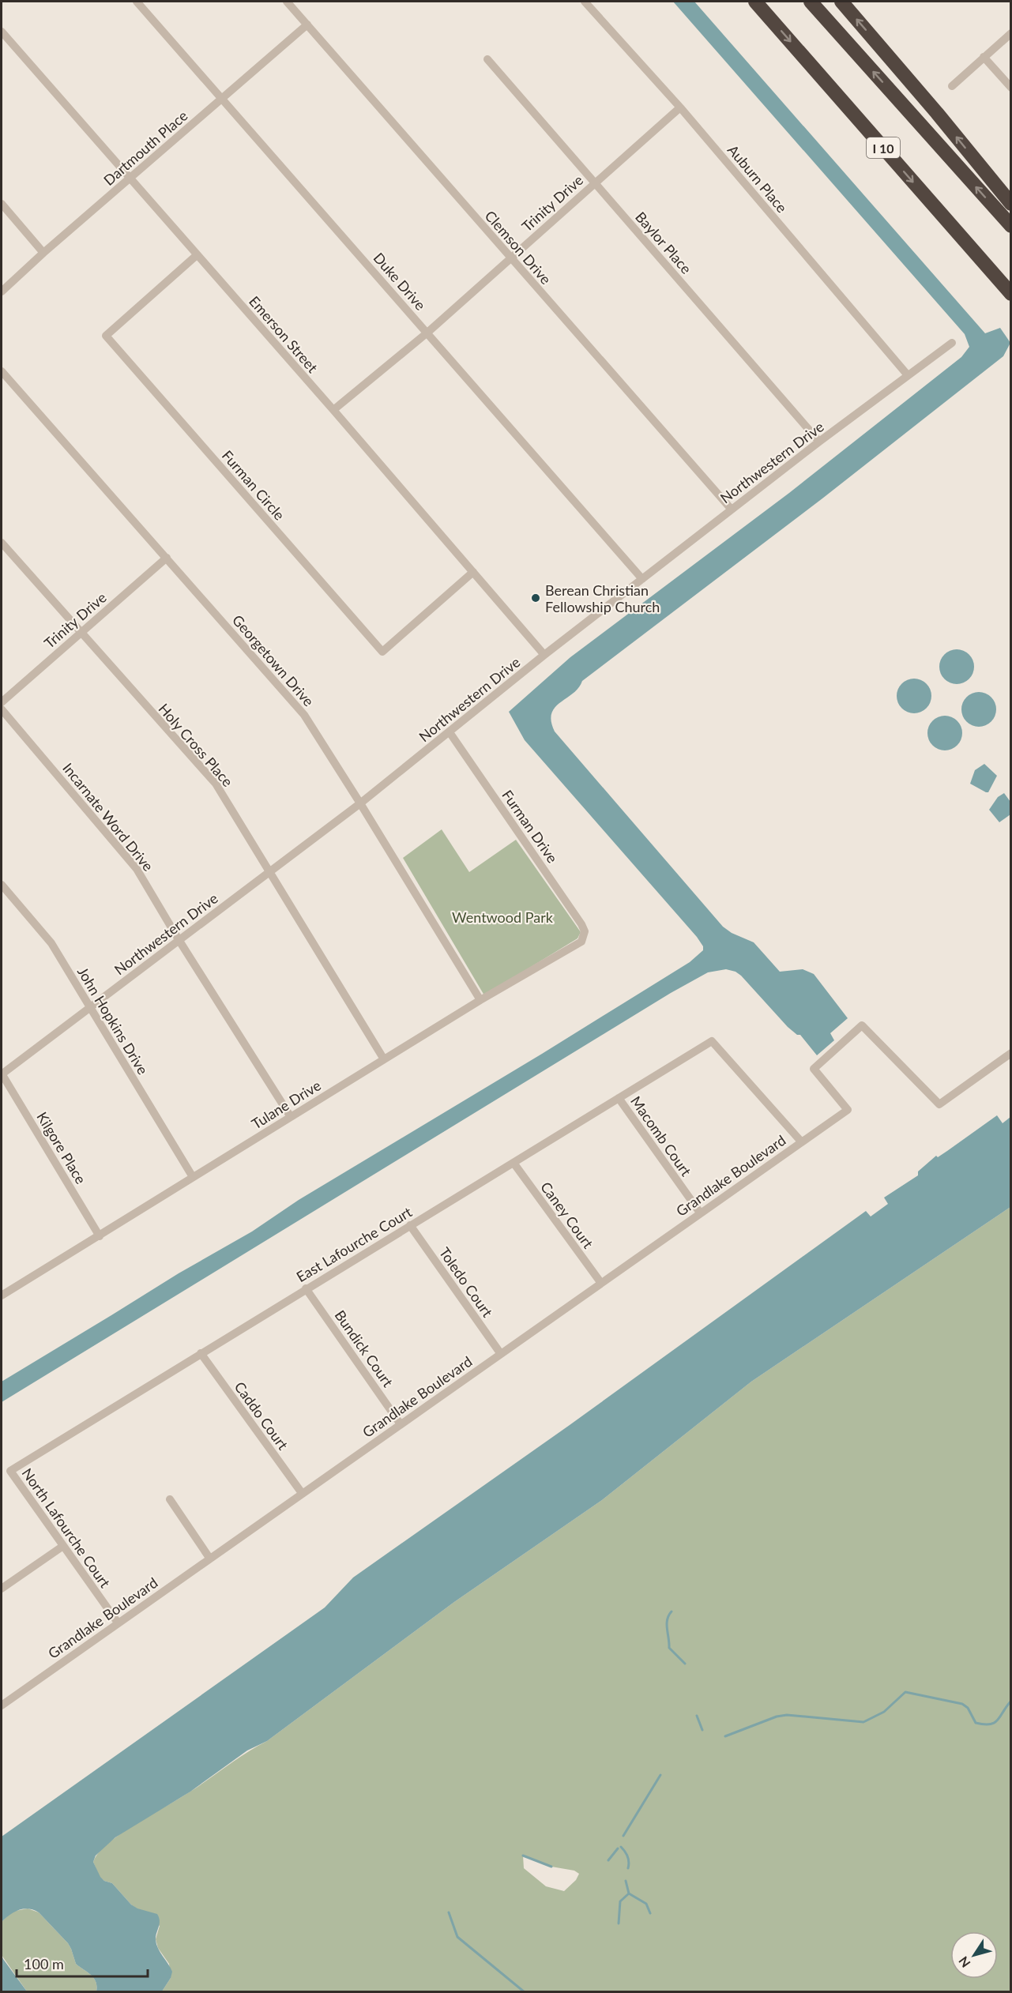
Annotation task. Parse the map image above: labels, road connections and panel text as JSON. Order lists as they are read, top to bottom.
{
  "streets": {
    "highway": ["I 10"],
    "street": [
      "Dartmouth Place",
      "Auburn Place",
      "Trinity Drive",
      "Baylor Place",
      "Clemson Drive",
      "Duke Drive",
      "Emerson Street",
      "Northwestern Drive",
      "Furman Circle",
      "Georgetown Drive",
      "Holy Cross Place",
      "Incarnate Word Drive",
      "Furman Drive",
      "John Hopkins Drive",
      "Tulane Drive",
      "Macomb Court",
      "Kilgore Place",
      "Grandlake Boulevard",
      "Caney Court",
      "East Lafourche Court",
      "Toledo Court",
      "Bundick Court",
      "Caddo Court",
      "North Lafourche Court"
    ]
  },
  "crossings": [
    ["Dartmouth Place", "Clemson Drive"],
    ["Dartmouth Place", "Duke Drive"],
    ["Dartmouth Place", "Emerson Street"],
    ["Auburn Place", "Trinity Drive"],
    ["Auburn Place", "Northwestern Drive"],
    ["Trinity Drive", "Baylor Place"],
    ["Trinity Drive", "Clemson Drive"],
    ["Trinity Drive", "Duke Drive"],
    ["Trinity Drive", "Emerson Street"],
    ["Trinity Drive", "Georgetown Drive"],
    ["Trinity Drive", "Holy Cross Place"],
    ["Baylor Place", "Northwestern Drive"],
    ["Clemson Drive", "Northwestern Drive"],
    ["Duke Drive", "Northwestern Drive"],
    ["Emerson Street", "Northwestern Drive"],
    ["Emerson Street", "Furman Circle"],
    ["Northwestern Drive", "Georgetown Drive"],
    ["Northwestern Drive", "Holy Cross Place"],
    ["Northwestern Drive", "Incarnate Word Drive"],
    ["Northwestern Drive", "Furman Drive"],
    ["Northwestern Drive", "John Hopkins Drive"],
    ["Northwestern Drive", "Kilgore Place"],
    ["Georgetown Drive", "Tulane Drive"],
    ["Holy Cross Place", "Tulane Drive"],
    ["Incarnate Word Drive", "Tulane Drive"],
    ["Furman Drive", "Tulane Drive"],
    ["John Hopkins Drive", "Tulane Drive"],
    ["Tulane Drive", "Kilgore Place"],
    ["Macomb Court", "Grandlake Boulevard"],
    ["Macomb Court", "East Lafourche Court"],
    ["Grandlake Boulevard", "Caney Court"],
    ["Grandlake Boulevard", "East Lafourche Court"],
    ["Grandlake Boulevard", "Toledo Court"],
    ["Grandlake Boulevard", "Bundick Court"],
    ["Grandlake Boulevard", "Caddo Court"],
    ["Grandlake Boulevard", "North Lafourche Court"],
    ["Caney Court", "East Lafourche Court"],
    ["East Lafourche Court", "Toledo Court"],
    ["East Lafourche Court", "Bundick Court"],
    ["East Lafourche Court", "Caddo Court"],
    ["East Lafourche Court", "North Lafourche Court"]
  ],
  "parks": ["Wentwood Park"],
  "places": ["Berean Christian Fellowship Church"],
  "scale_bar": "100 m",
  "north": "bottom left"
}
